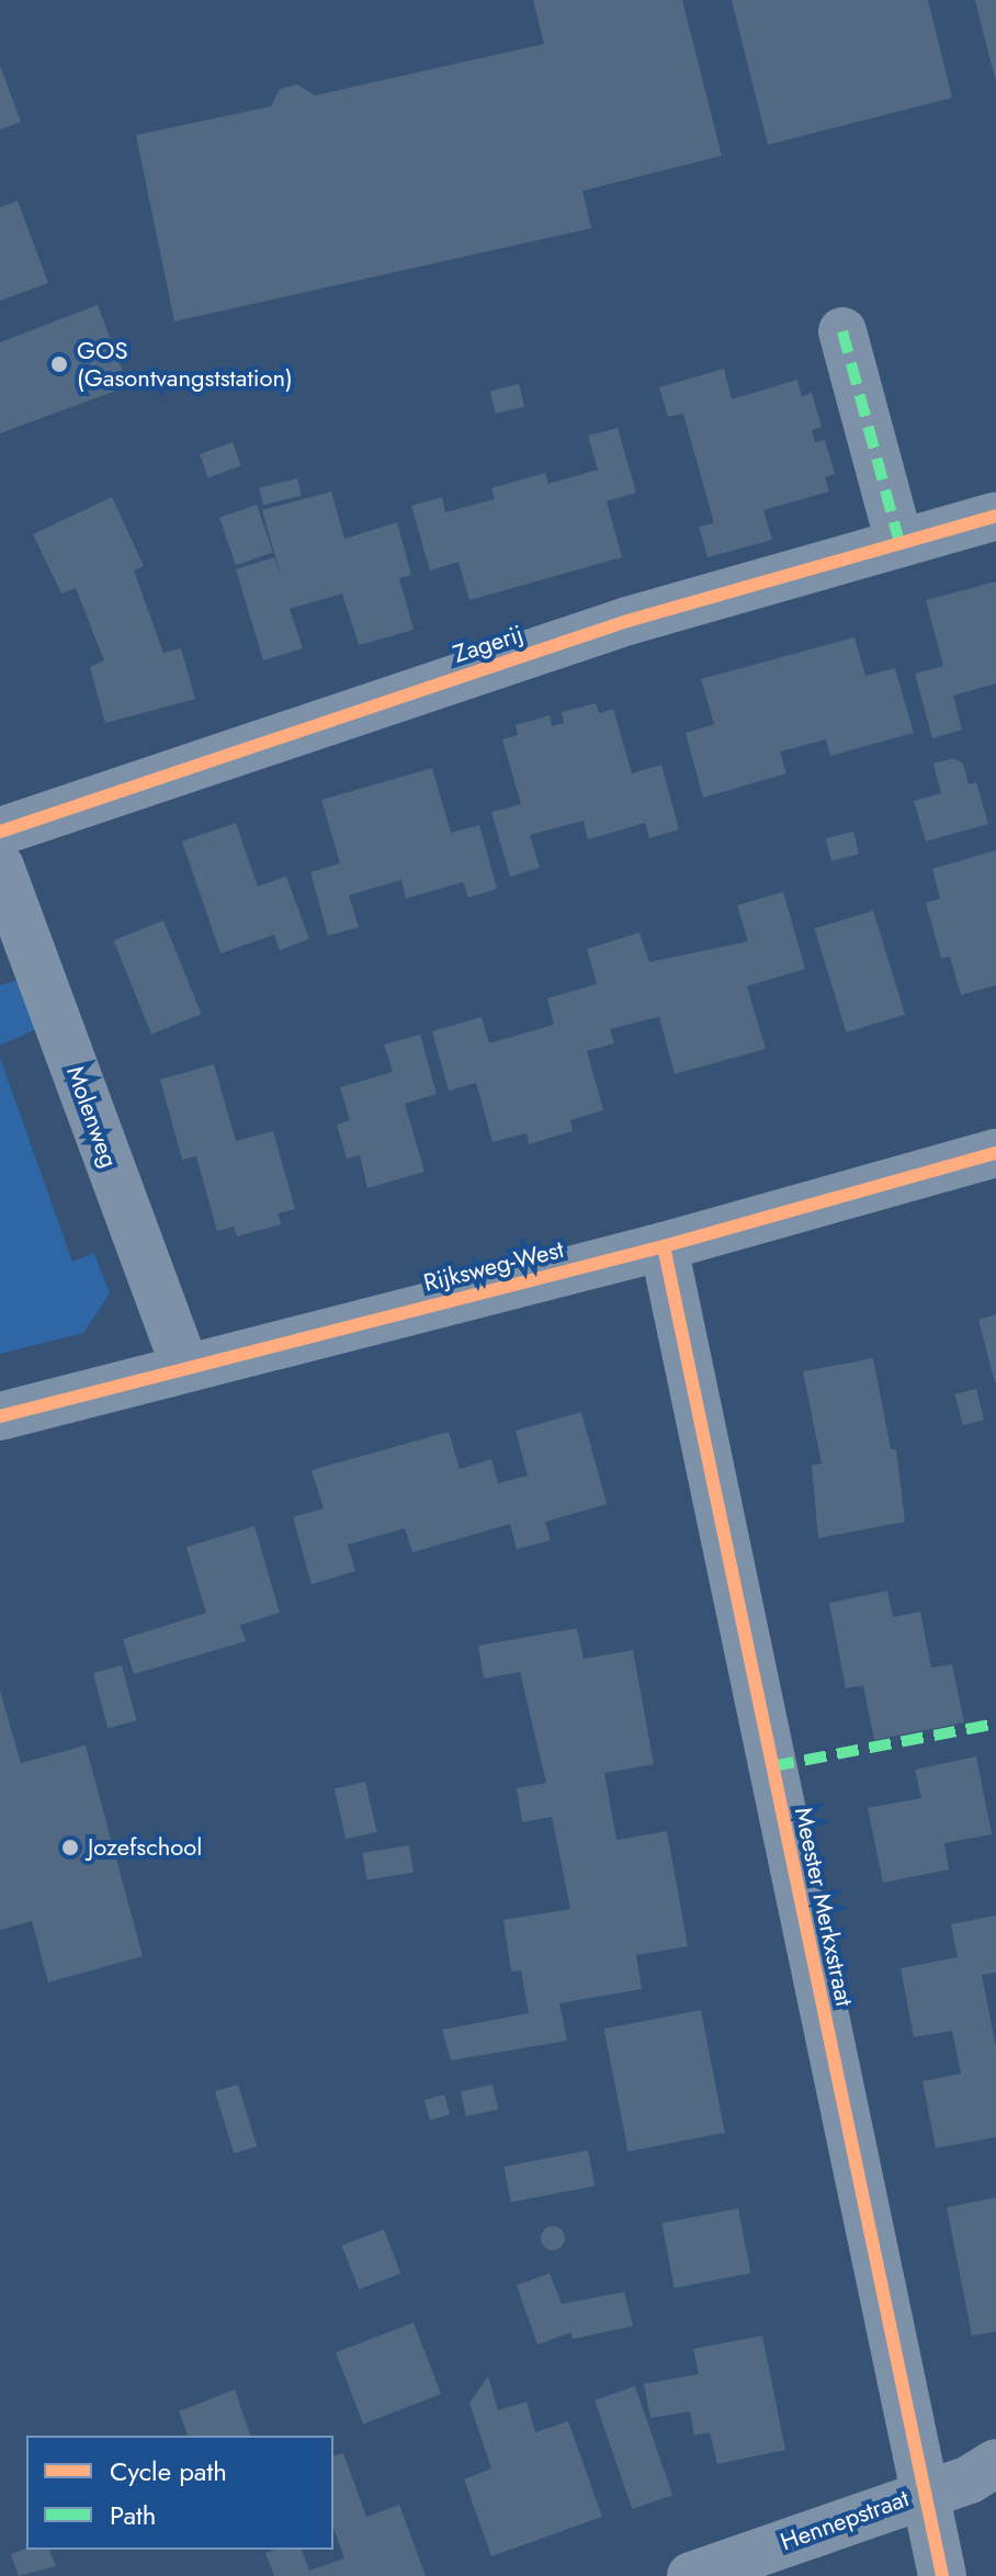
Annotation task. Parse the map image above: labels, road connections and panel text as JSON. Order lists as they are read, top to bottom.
{
  "streets": {
    "street": [
      "Zagerij",
      "Molenweg",
      "Rijksweg-West",
      "Meester Merkxstraat",
      "Hennepstraat"
    ]
  },
  "crossings": [
    ["Molenweg", "Rijksweg-West"],
    ["Rijksweg-West", "Meester Merkxstraat"],
    ["Meester Merkxstraat", "Hennepstraat"]
  ],
  "places": ["GOS (Gasontvangststation)", "Jozefschool"],
  "legend": ["Cycle path", "Path"]
}
